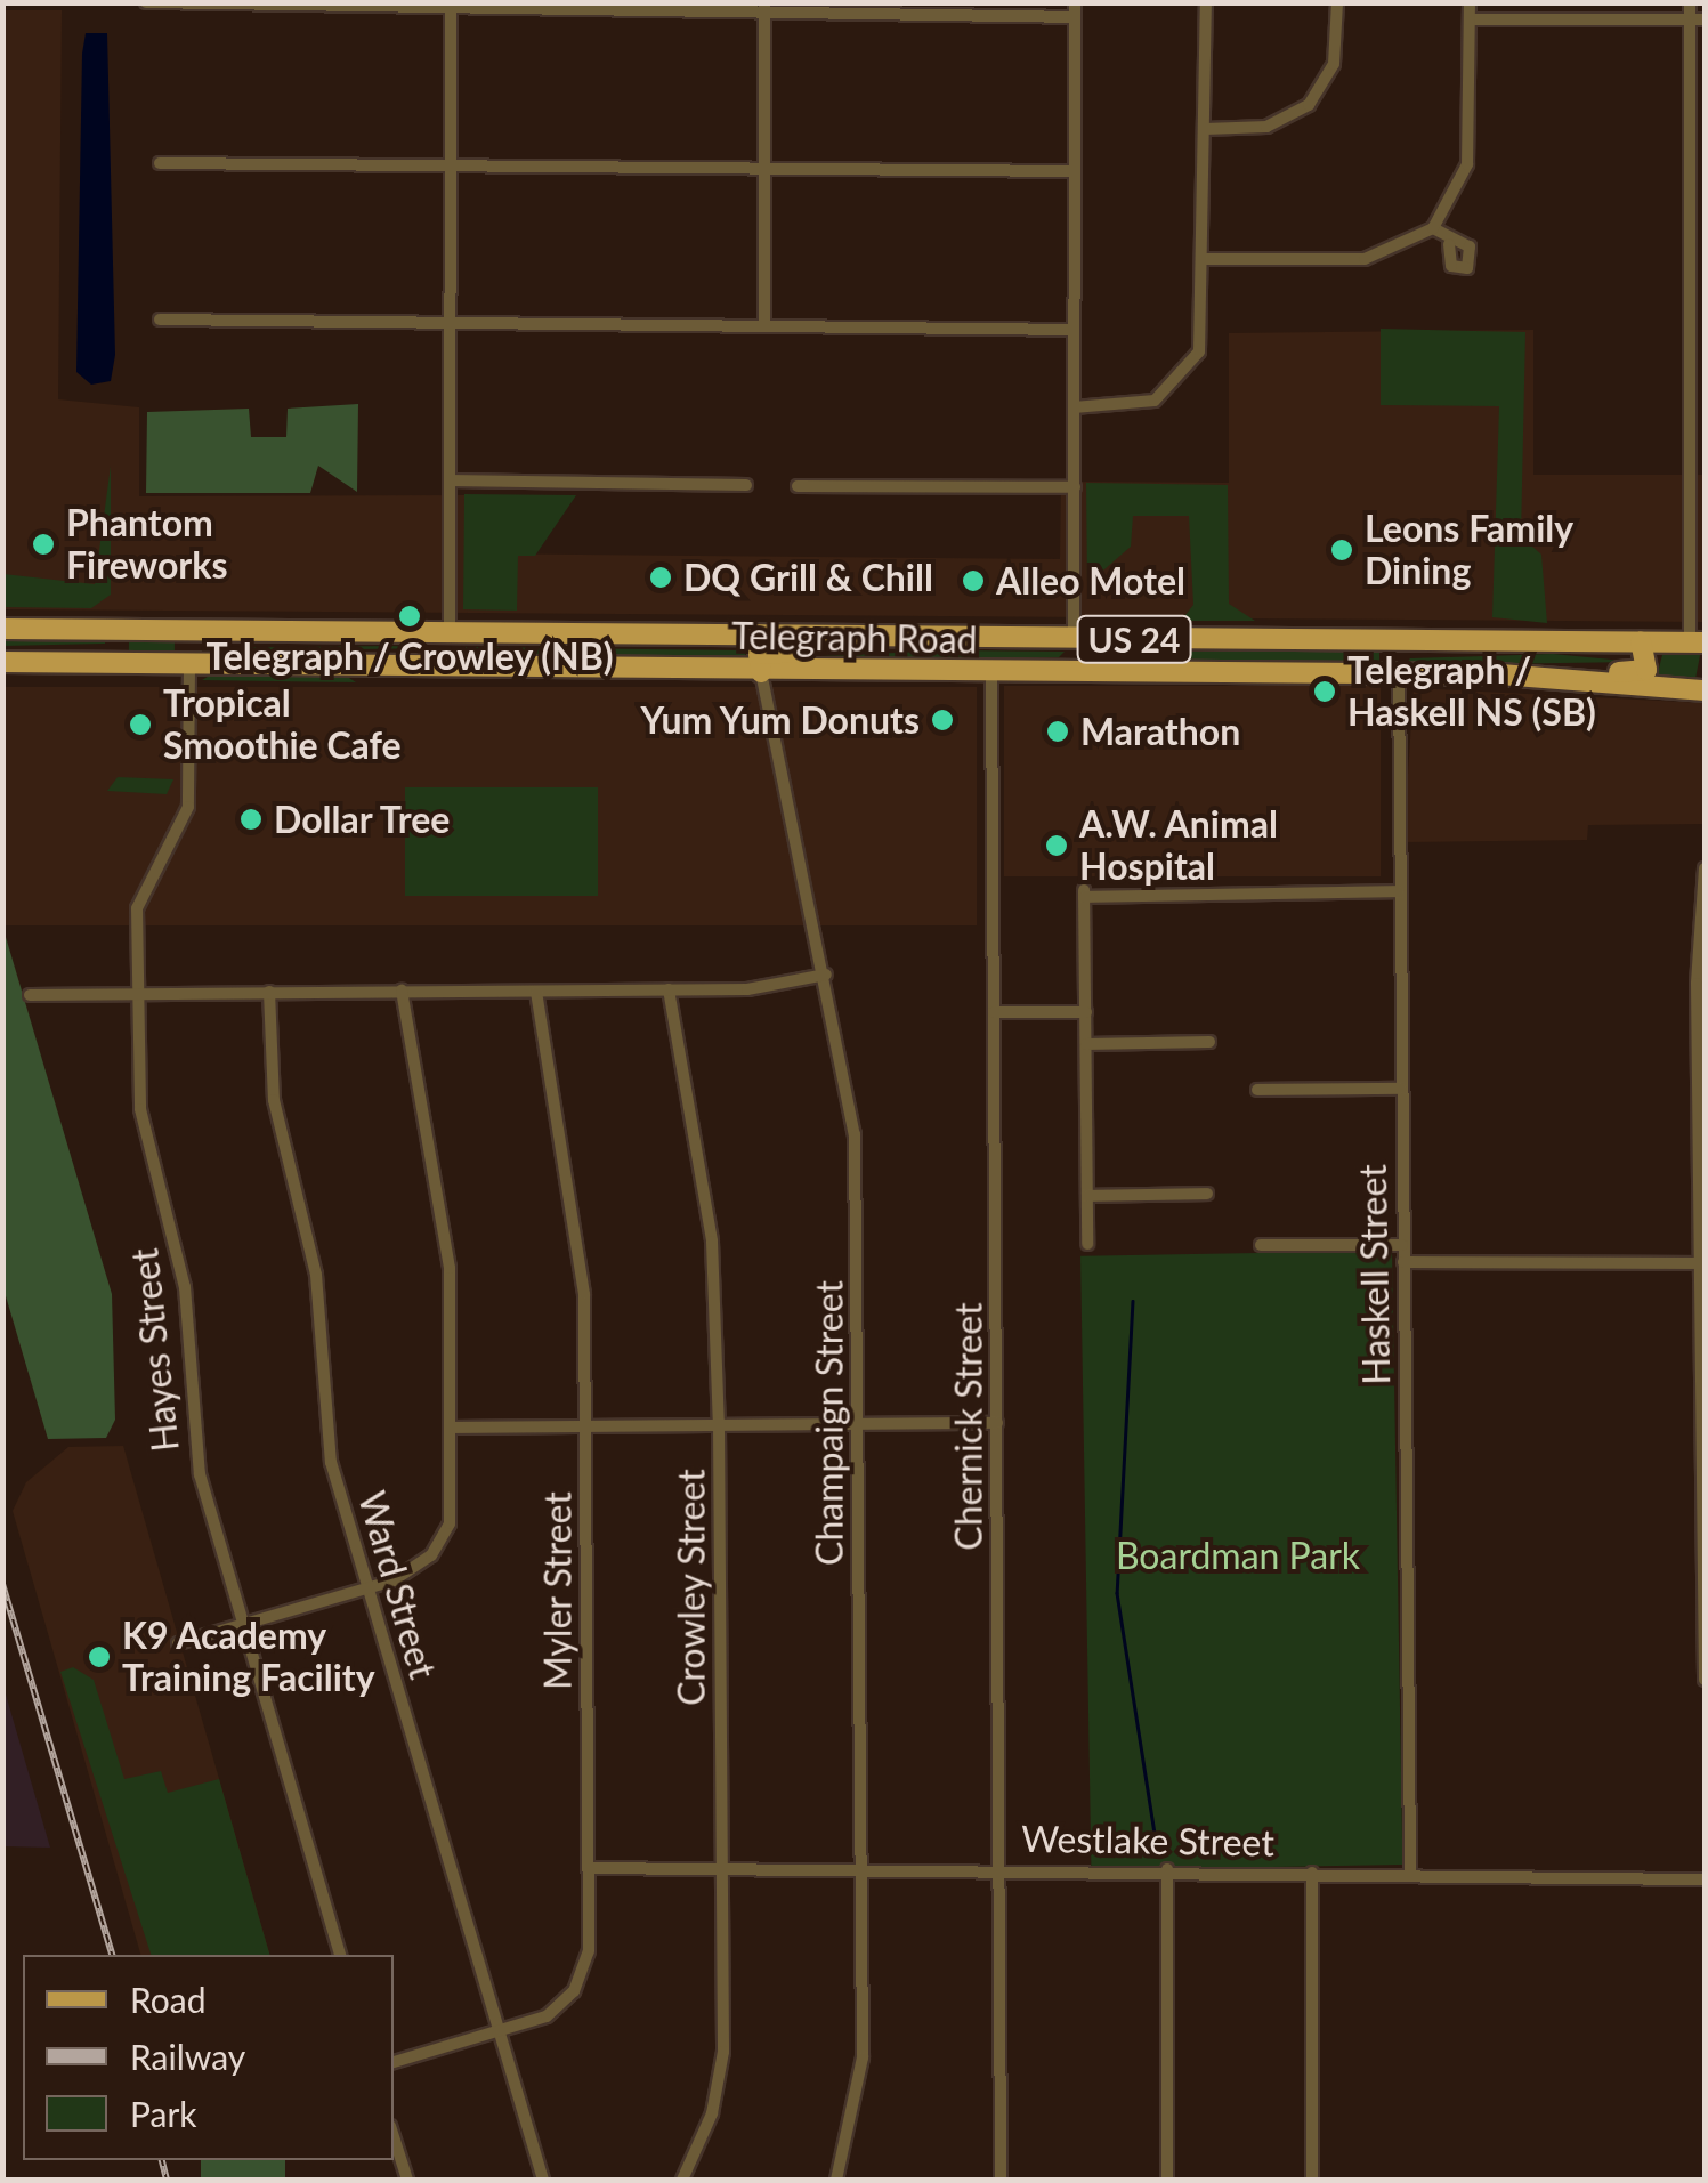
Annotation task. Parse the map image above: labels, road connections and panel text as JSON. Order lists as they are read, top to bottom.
{
  "streets": {
    "main road": ["Telegraph Road", "US 24"],
    "street": [
      "Haskell Street",
      "Hayes Street",
      "Champaign Street",
      "Chernick Street",
      "Ward Street",
      "Crowley Street",
      "Myler Street",
      "Westlake Street"
    ]
  },
  "crossings": [
    ["Telegraph Road", "Haskell Street"],
    ["Telegraph Road", "Hayes Street"],
    ["Telegraph Road", "Champaign Street"],
    ["Telegraph Road", "Chernick Street"],
    ["Haskell Street", "Westlake Street"],
    ["Champaign Street", "Westlake Street"],
    ["Chernick Street", "Westlake Street"],
    ["Ward Street", "Myler Street"],
    ["Crowley Street", "Westlake Street"],
    ["Myler Street", "Westlake Street"]
  ],
  "parks": ["Boardman Park"],
  "places": [
    "Phantom Fireworks",
    "Leons Family Dining",
    "DQ Grill & Chill",
    "Alleo Motel",
    "Telegraph / Crowley (NB)",
    "Telegraph / Haskell NS (SB)",
    "Yum Yum Donuts",
    "Tropical Smoothie Cafe",
    "Marathon",
    "Dollar Tree",
    "A.W. Animal Hospital",
    "K9 Academy Training Facility"
  ],
  "legend": ["Road", "Railway", "Park"]
}
